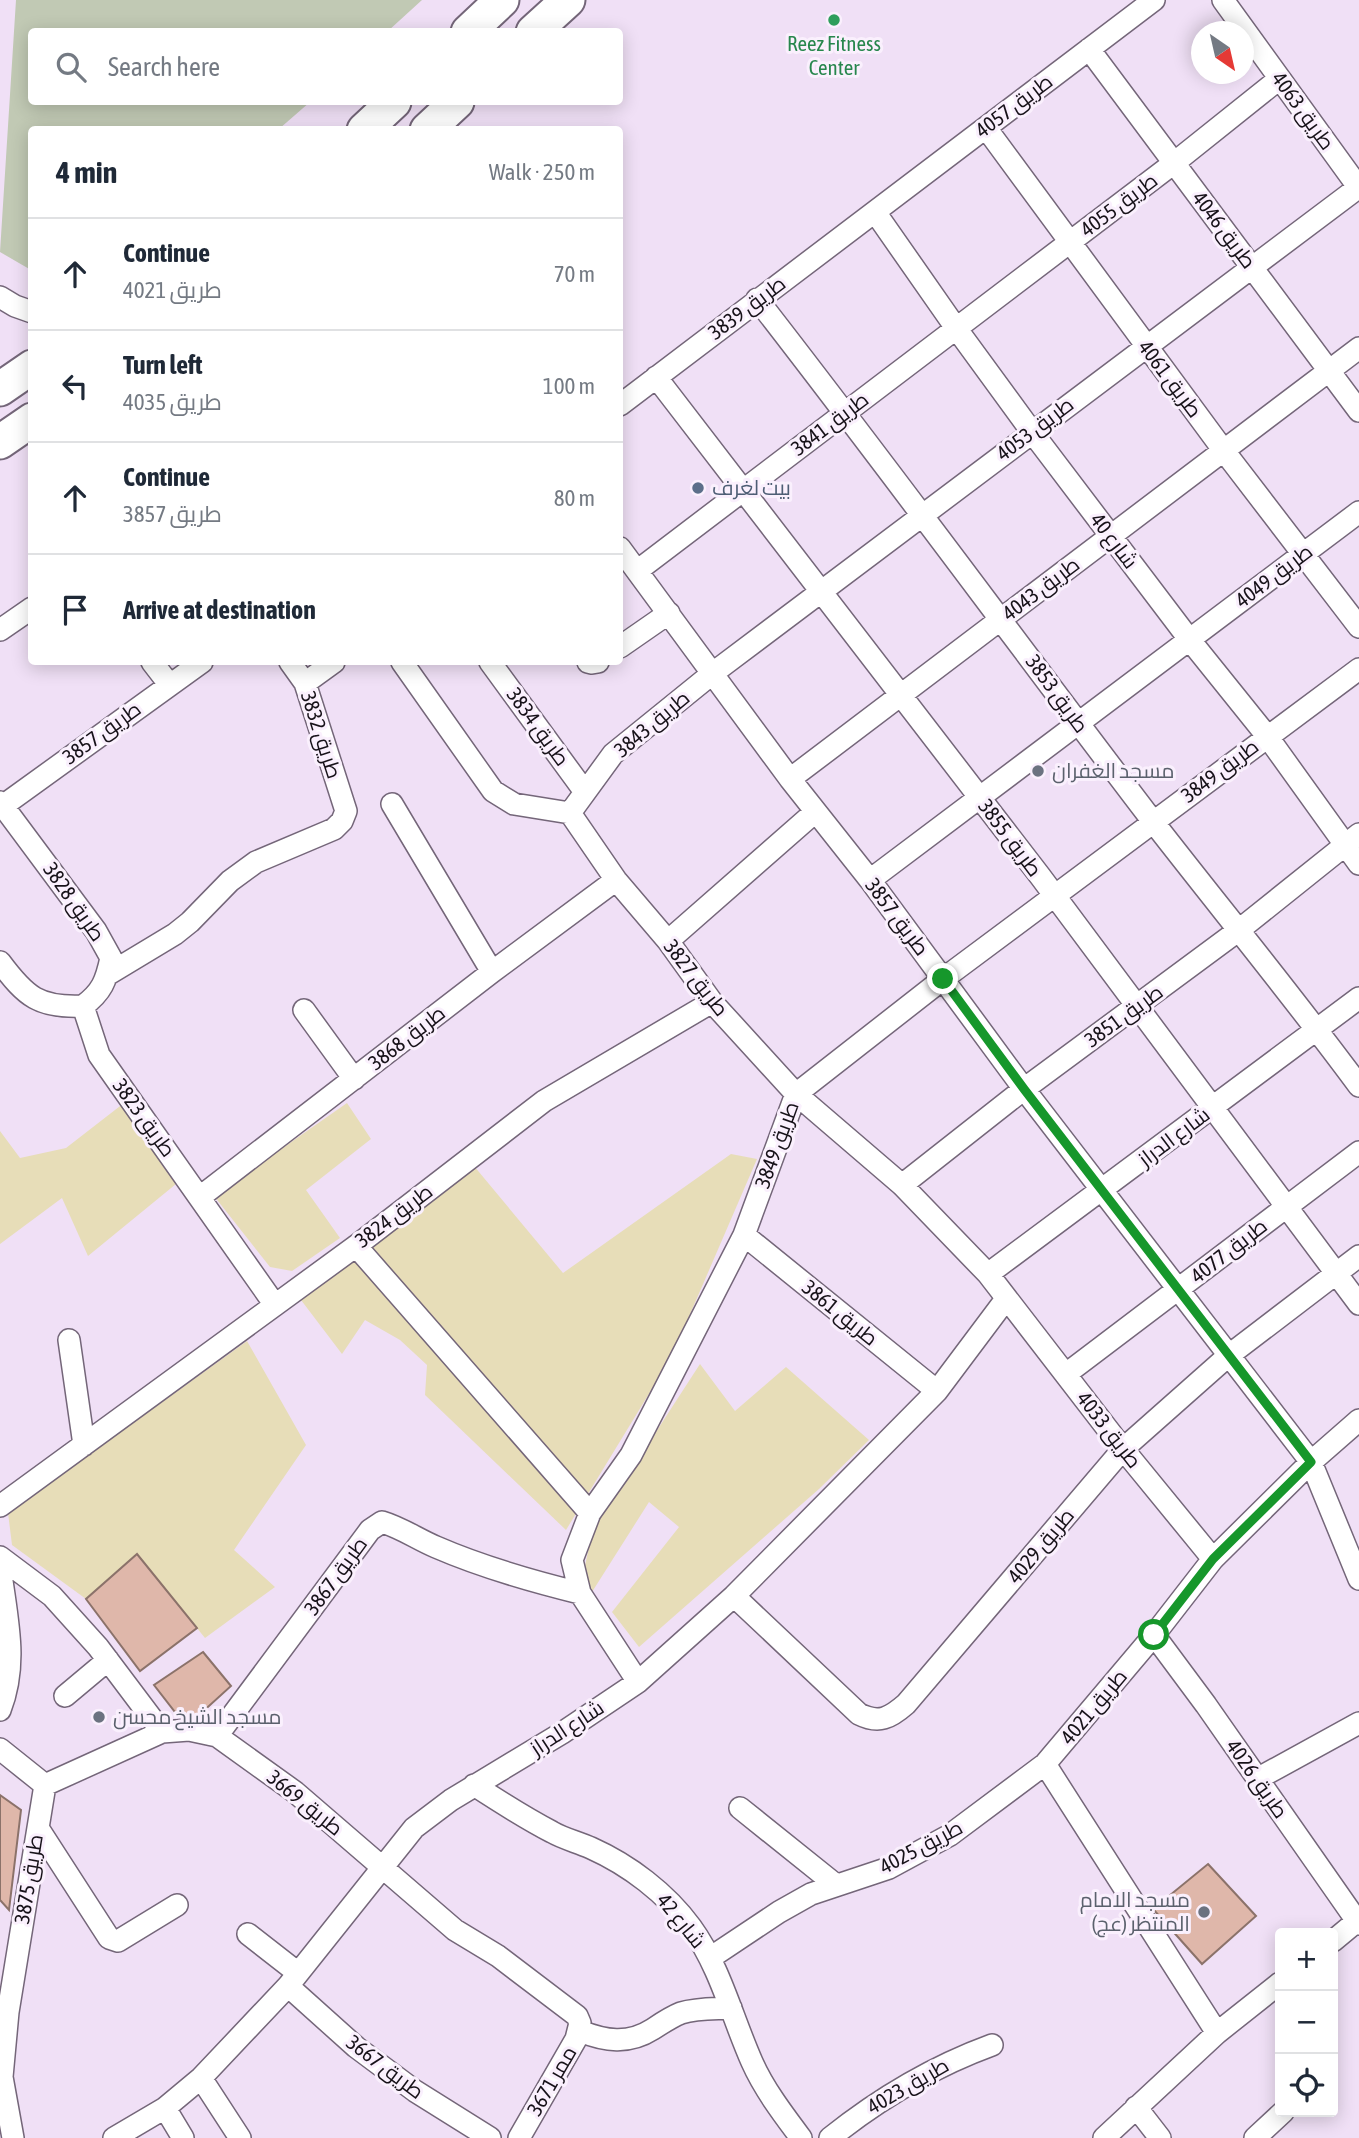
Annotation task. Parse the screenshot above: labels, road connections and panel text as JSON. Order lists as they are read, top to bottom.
{
  "streets": {
    "street": [
      "طريق 4057",
      "طريق 4063",
      "طريق 4055",
      "طريق 4046",
      "طريق 3839",
      "طريق 4061",
      "طريق 3841",
      "طريق 4053",
      "شارع 40",
      "طريق 4049",
      "طريق 4043",
      "طريق 3853",
      "طريق 3843",
      "طريق 3834",
      "طريق 3857",
      "طريق 3832",
      "طريق 3849",
      "طريق 3855",
      "طريق 3828",
      "طريق 3827",
      "طريق 3851",
      "طريق 3868",
      "طريق 3823",
      "شارع الدراز",
      "طريق 3824",
      "طريق 4077",
      "طريق 3861",
      "طريق 4033",
      "طريق 4029",
      "طريق 3867",
      "طريق 4021",
      "طريق 4026",
      "طريق 3669",
      "طريق 4025",
      "طريق 3875",
      "شارع 42",
      "طريق 3667",
      "ممر 3671",
      "طريق 4023"
    ]
  },
  "crossings": [
    ["طريق 4057", "طريق 4046"],
    ["طريق 4057", "طريق 3839"],
    ["طريق 4057", "طريق 4061"],
    ["طريق 4057", "شارع 40"],
    ["طريق 4063", "طريق 4055"],
    ["طريق 4063", "طريق 4053"],
    ["طريق 4055", "طريق 4046"],
    ["طريق 4055", "طريق 4061"],
    ["طريق 4055", "طريق 3841"],
    ["طريق 4055", "شارع 40"],
    ["طريق 4046", "طريق 4053"],
    ["طريق 4046", "طريق 4043"],
    ["طريق 3839", "شارع 40"],
    ["طريق 3839", "طريق 3853"],
    ["طريق 3839", "طريق 3855"],
    ["طريق 4061", "طريق 4053"],
    ["طريق 4061", "طريق 4049"],
    ["طريق 4061", "طريق 4043"],
    ["طريق 3841", "شارع 40"],
    ["طريق 3841", "طريق 3853"],
    ["طريق 3841", "طريق 3857"],
    ["طريق 3841", "طريق 3855"],
    ["طريق 4053", "شارع 40"],
    ["طريق 4053", "طريق 3853"],
    ["طريق 4053", "طريق 3843"],
    ["طريق 4053", "طريق 3857"],
    ["طريق 4053", "طريق 3855"],
    ["شارع 40", "طريق 4049"],
    ["شارع 40", "طريق 4043"],
    ["شارع 40", "طريق 3849"],
    ["شارع 40", "طريق 3851"],
    ["طريق 4049", "طريق 3853"],
    ["طريق 4049", "طريق 3857"],
    ["طريق 4049", "طريق 3855"],
    ["طريق 4043", "طريق 3853"],
    ["طريق 4043", "طريق 3857"],
    ["طريق 4043", "طريق 3855"],
    ["طريق 3853", "طريق 3849"],
    ["طريق 3853", "طريق 3851"],
    ["طريق 3853", "شارع الدراز"],
    ["طريق 3843", "طريق 3834"],
    ["طريق 3843", "طريق 3857"],
    ["طريق 3843", "طريق 3827"],
    ["طريق 3857", "طريق 3849"],
    ["طريق 3857", "طريق 3828"],
    ["طريق 3857", "طريق 3851"],
    ["طريق 3857", "شارع الدراز"],
    ["طريق 3857", "طريق 4077"],
    ["طريق 3857", "طريق 4029"],
    ["طريق 3857", "طريق 4021"],
    ["طريق 3832", "طريق 3828"],
    ["طريق 3849", "طريق 3855"],
    ["طريق 3849", "طريق 3827"],
    ["طريق 3849", "شارع الدراز"],
    ["طريق 3849", "طريق 3861"],
    ["طريق 3849", "طريق 3867"],
    ["طريق 3855", "طريق 3851"],
    ["طريق 3855", "شارع الدراز"],
    ["طريق 3855", "طريق 4077"],
    ["طريق 3855", "طريق 4029"],
    ["طريق 3827", "طريق 3851"],
    ["طريق 3827", "طريق 3868"],
    ["طريق 3827", "شارع الدراز"],
    ["طريق 3827", "طريق 3824"],
    ["طريق 3827", "طريق 4033"],
    ["طريق 3868", "طريق 3823"],
    ["طريق 3823", "طريق 3824"],
    ["شارع الدراز", "طريق 3861"],
    ["شارع الدراز", "طريق 4033"],
    ["شارع الدراز", "طريق 4029"],
    ["شارع الدراز", "طريق 3669"],
    ["شارع الدراز", "شارع 42"],
    ["شارع الدراز", "طريق 3667"],
    ["طريق 4077", "طريق 4033"],
    ["طريق 4033", "طريق 4029"],
    ["طريق 4033", "طريق 4021"],
    ["طريق 3867", "طريق 3669"],
    ["طريق 4021", "طريق 4026"],
    ["طريق 4021", "طريق 4025"],
    ["طريق 3669", "طريق 3875"],
    ["طريق 3669", "ممر 3671"],
    ["طريق 4025", "شارع 42"]
  ],
  "places": [
    "Reez Fitness Center",
    "بيت لغرف",
    "مسجد الغفران",
    "مسجد الشيخ محسن",
    "مسجد الامام المنتظر (عج)"
  ],
  "north": "bottom right",
  "page": {
    "search": "Search here",
    "heading": ["4 min", "Walk · 250 m"],
    "list": [
      ["Continue", "طريق 4021", "70 m"],
      ["Turn left", "طريق 4035", "100 m"],
      ["Continue", "طريق 3857", "80 m"],
      "Arrive at destination"
    ],
    "map_buttons": ["+", "−"]
  }
}
